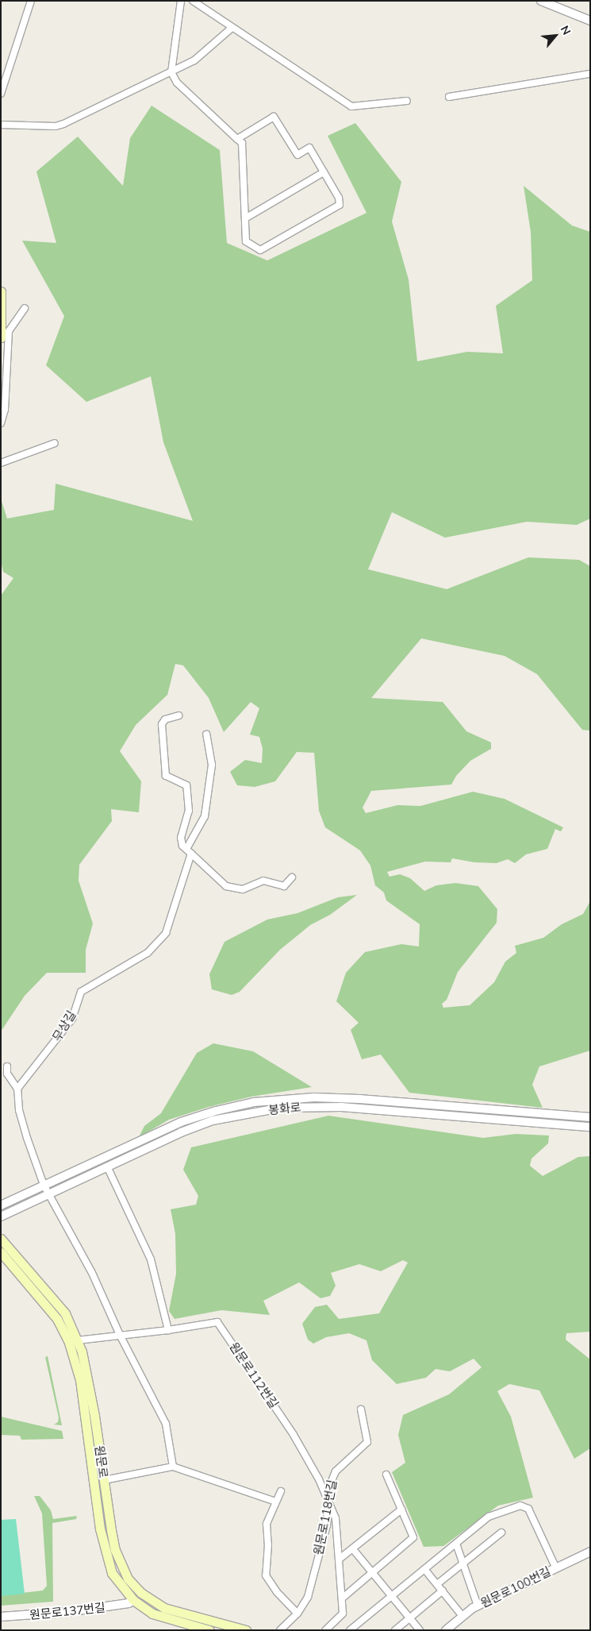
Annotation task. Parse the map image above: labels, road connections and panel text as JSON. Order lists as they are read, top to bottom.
{
  "streets": {
    "main road": ["원문로"],
    "street": [
      "무상길",
      "봉화로",
      "원문로112번길",
      "원문로118번길",
      "원문로100번길",
      "원문로137번길"
    ]
  },
  "crossings": [
    ["원문로112번길", "원문로"],
    ["원문로112번길", "원문로118번길"],
    ["원문로", "원문로137번길"]
  ],
  "north": "top right"
}
